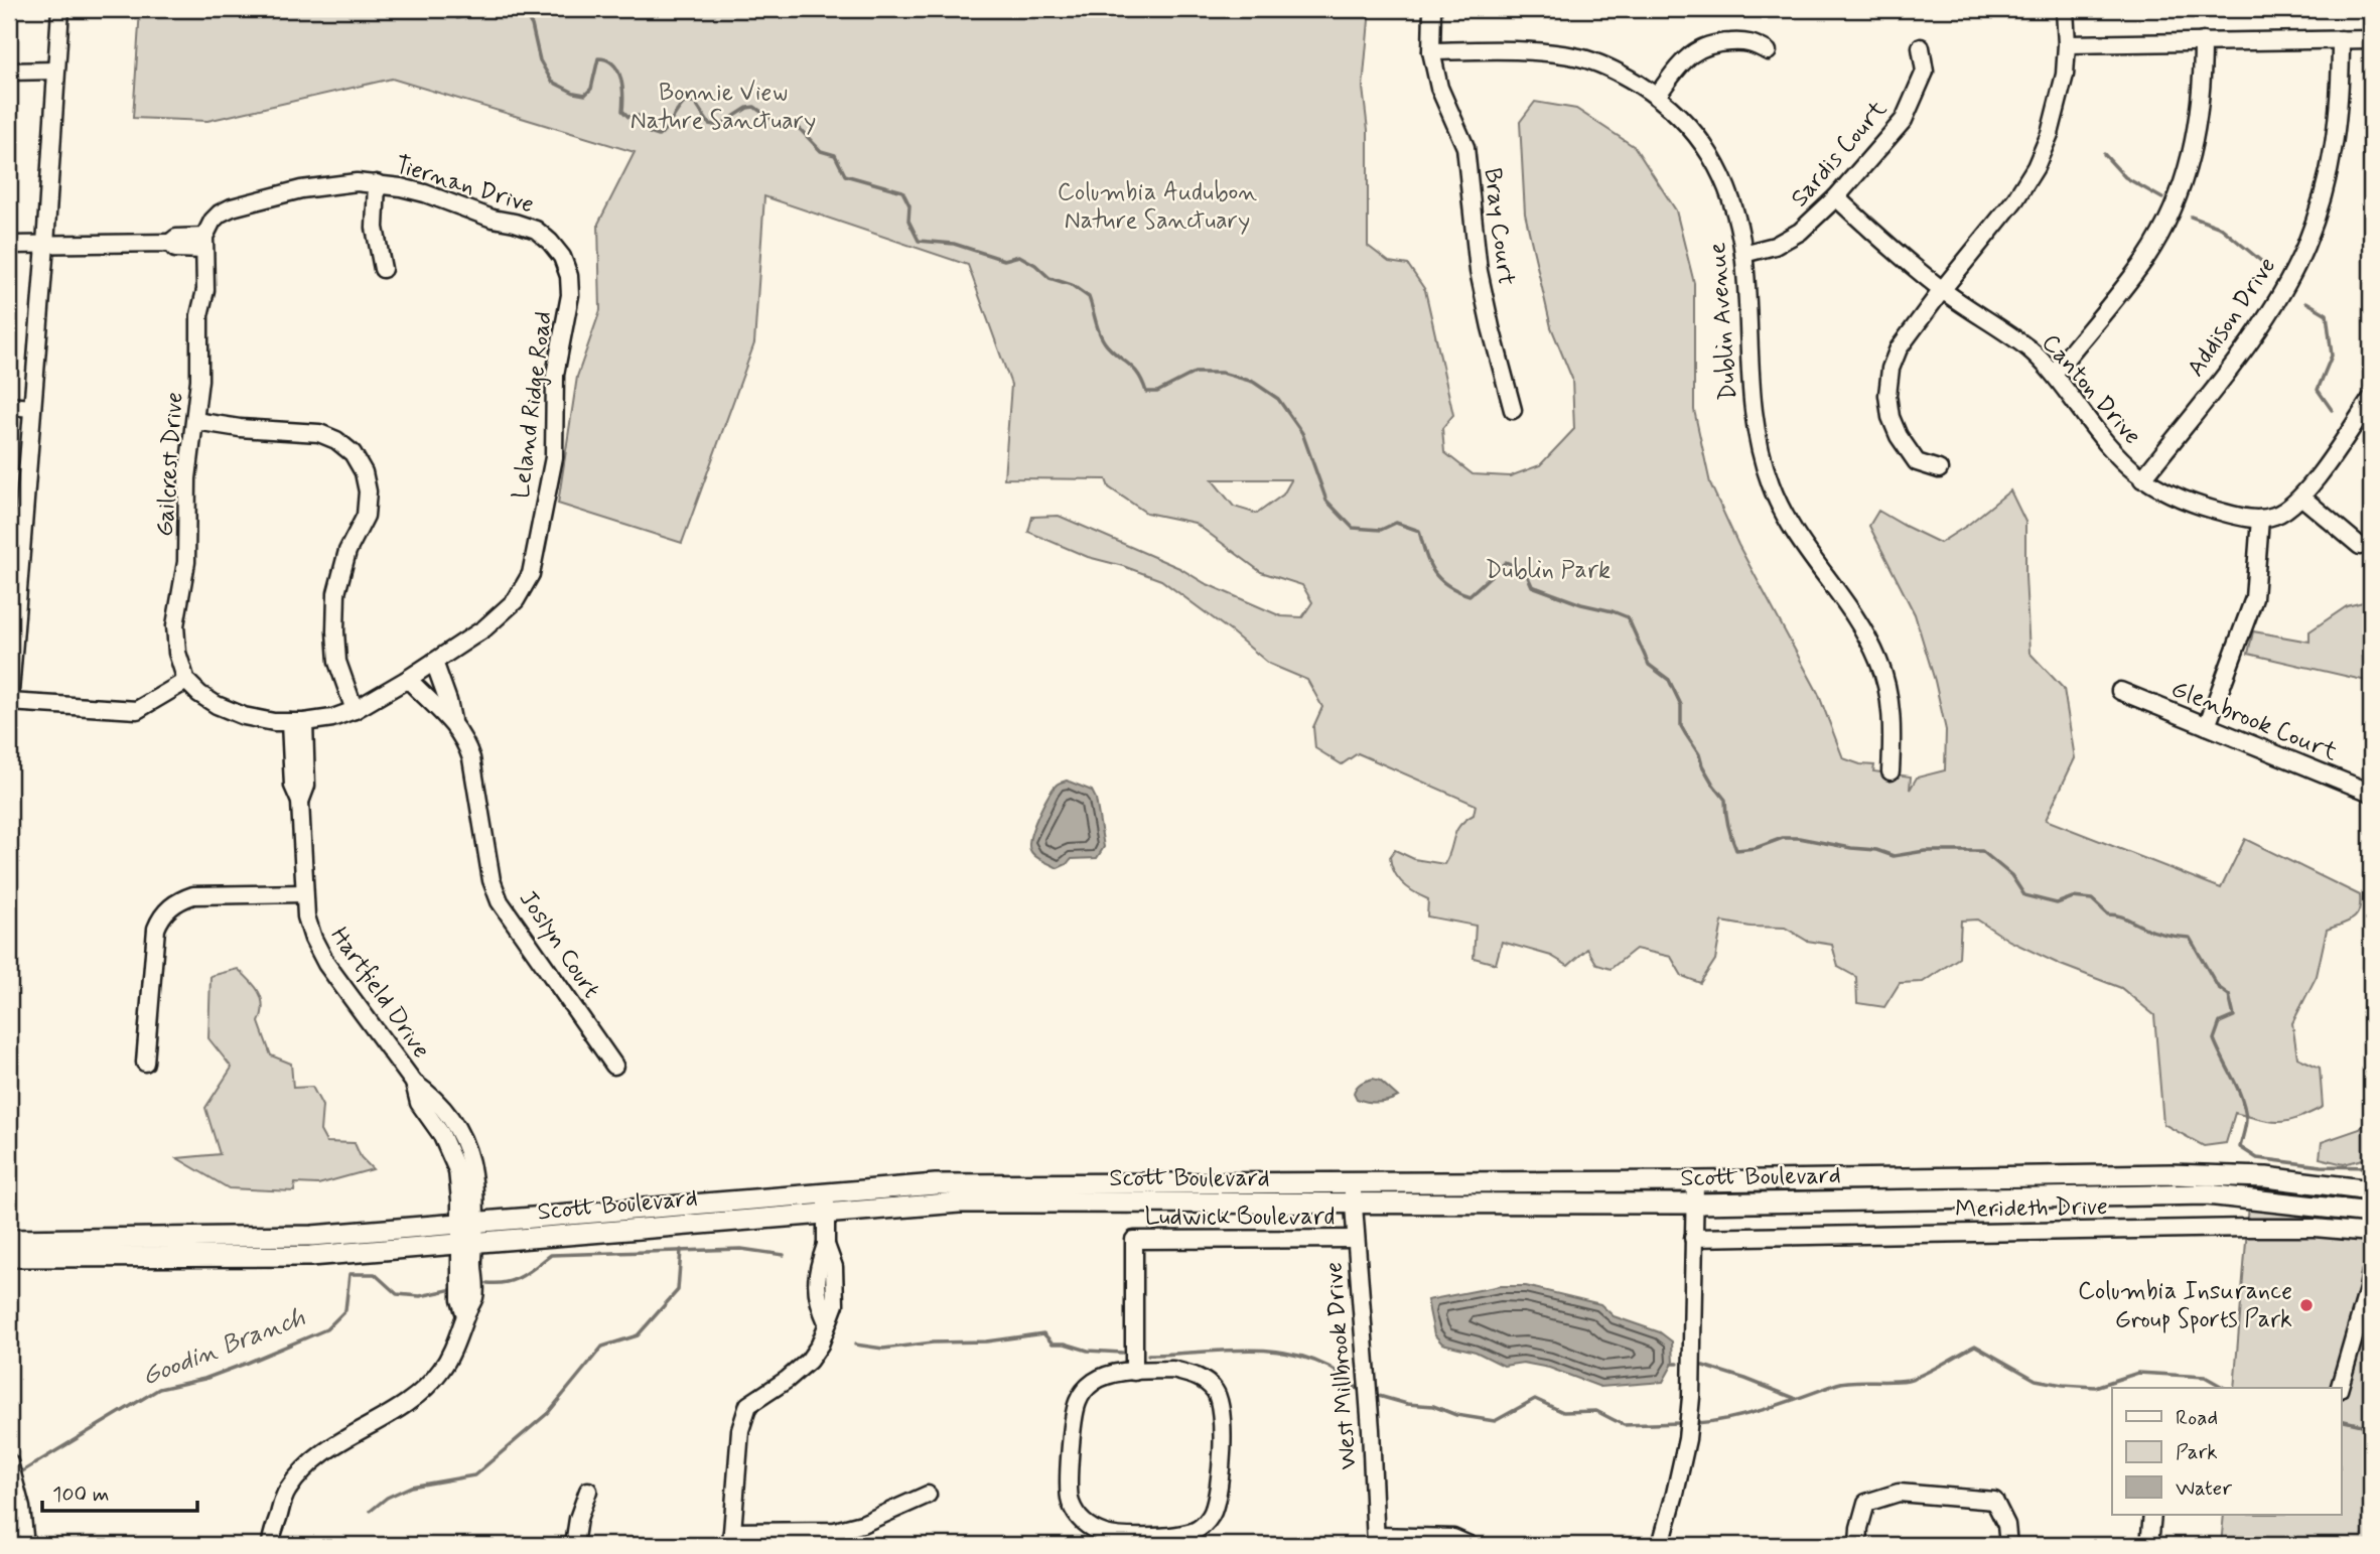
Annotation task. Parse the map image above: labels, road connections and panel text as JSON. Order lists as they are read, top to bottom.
{
  "streets": {
    "main road": ["Scott Boulevard"],
    "street": [
      "Sardis Court",
      "Tiernan Drive",
      "Bray Court",
      "Addison Drive",
      "Dublin Avenue",
      "Canton Drive",
      "Leland Ridge Road",
      "Gailcrest Drive",
      "Glenbrook Court",
      "Joslyn Court",
      "Hartfield Drive",
      "Merideth Drive",
      "Ludwick Boulevard",
      "West Millbrook Drive"
    ]
  },
  "crossings": [
    ["Sardis Court", "Dublin Avenue"],
    ["Sardis Court", "Canton Drive"],
    ["Tiernan Drive", "Leland Ridge Road"],
    ["Tiernan Drive", "Gailcrest Drive"],
    ["Bray Court", "Dublin Avenue"],
    ["Addison Drive", "Canton Drive"],
    ["Leland Ridge Road", "Gailcrest Drive"],
    ["Leland Ridge Road", "Joslyn Court"],
    ["Leland Ridge Road", "Hartfield Drive"],
    ["Hartfield Drive", "Scott Boulevard"],
    ["Scott Boulevard", "West Millbrook Drive"],
    ["Ludwick Boulevard", "West Millbrook Drive"]
  ],
  "water": ["Goodin Branch"],
  "parks": ["Bonnie View Nature Sanctuary", "Columbia Audubon Nature Sanctuary", "Dublin Park"],
  "places": ["Columbia Insurance Group Sports Park"],
  "legend": ["Road", "Park", "Water"],
  "scale_bar": "100 m"
}
